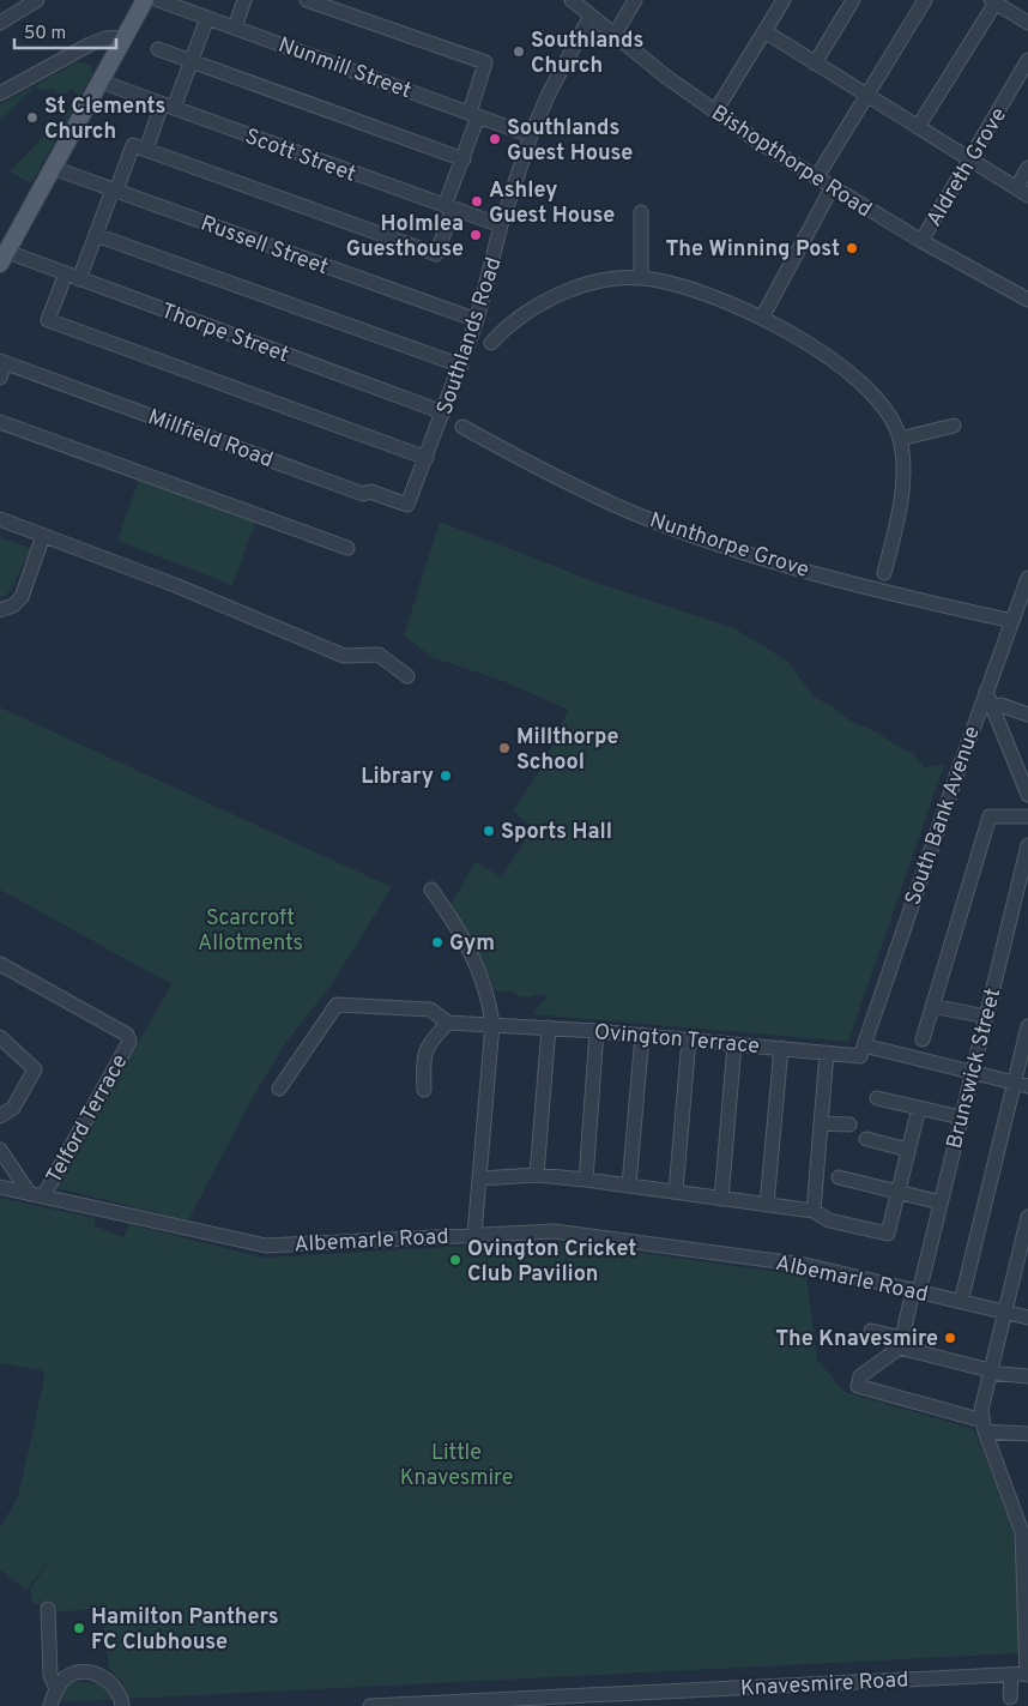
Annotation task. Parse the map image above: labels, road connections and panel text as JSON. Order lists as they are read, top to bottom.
{
  "streets": {
    "street": [
      "Nunmill Street",
      "Scott Street",
      "Bishopthorpe Road",
      "Aldreth Grove",
      "Russell Street",
      "Thorpe Street",
      "Southlands Road",
      "Millfield Road",
      "Nunthorpe Grove",
      "South Bank Avenue",
      "Ovington Terrace",
      "Brunswick Street",
      "Telford Terrace",
      "Albemarle Road",
      "Knavesmire Road"
    ]
  },
  "crossings": [
    ["Nunmill Street", "Southlands Road"],
    ["Scott Street", "Southlands Road"],
    ["Bishopthorpe Road", "Aldreth Grove"],
    ["Bishopthorpe Road", "Southlands Road"],
    ["Russell Street", "Southlands Road"],
    ["Thorpe Street", "Southlands Road"],
    ["Southlands Road", "Millfield Road"],
    ["Nunthorpe Grove", "South Bank Avenue"],
    ["South Bank Avenue", "Ovington Terrace"],
    ["Ovington Terrace", "Brunswick Street"],
    ["Brunswick Street", "Albemarle Road"],
    ["Telford Terrace", "Albemarle Road"]
  ],
  "parks": ["Scarcroft Allotments", "Little Knavesmire"],
  "places": [
    "Southlands Church",
    "St Clements Church",
    "Southlands Guest House",
    "Ashley Guest House",
    "Holmlea Guesthouse",
    "The Winning Post",
    "Millthorpe School",
    "Library",
    "Sports Hall",
    "Gym",
    "Ovington Cricket Club Pavilion",
    "The Knavesmire",
    "Hamilton Panthers FC Clubhouse"
  ],
  "scale_bar": "50 m"
}
